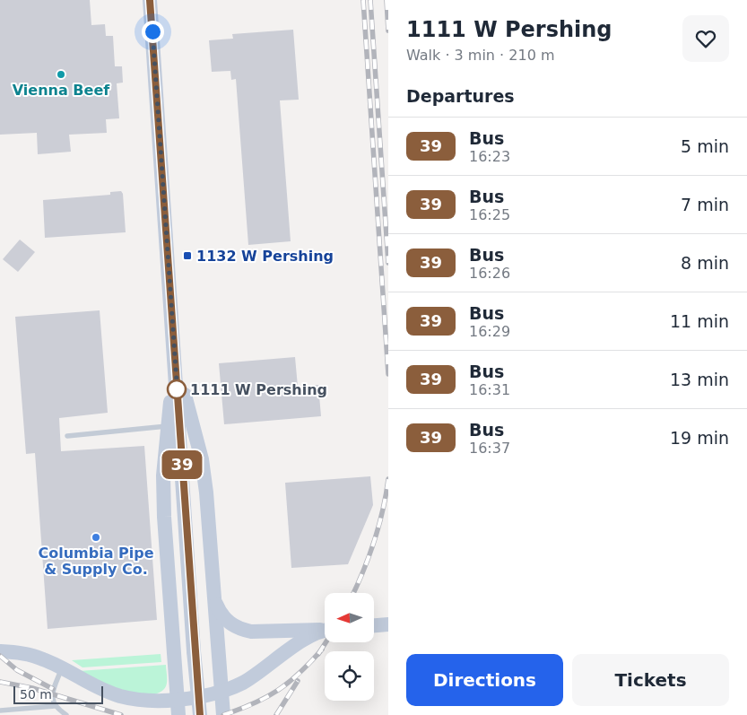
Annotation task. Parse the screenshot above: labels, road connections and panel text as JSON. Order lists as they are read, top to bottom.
{
  "places": {
    "other": ["Vienna Beef", "1111 W Pershing", "Columbia Pipe & Supply Co."],
    "transit": ["1132 W Pershing"]
  },
  "lines": ["bus line 39"],
  "scale_bar": "50 m",
  "north": "left",
  "page": {
    "on_map": "39",
    "heading": [
      ["1111 W Pershing", "Walk · 3 min · 210 m"],
      "Departures"
    ],
    "list": [
      {
        "mark": "39",
        "name": "Bus",
        "note": "16:23",
        "value": "5 min"
      },
      {
        "mark": "39",
        "name": "Bus",
        "note": "16:25",
        "value": "7 min"
      },
      {
        "mark": "39",
        "name": "Bus",
        "note": "16:26",
        "value": "8 min"
      },
      {
        "mark": "39",
        "name": "Bus",
        "note": "16:29",
        "value": "11 min"
      },
      {
        "mark": "39",
        "name": "Bus",
        "note": "16:31",
        "value": "13 min"
      },
      {
        "mark": "39",
        "name": "Bus",
        "note": "16:37",
        "value": "19 min"
      }
    ],
    "buttons": ["Directions", "Tickets"],
    "scale": "50 m"
  }
}
